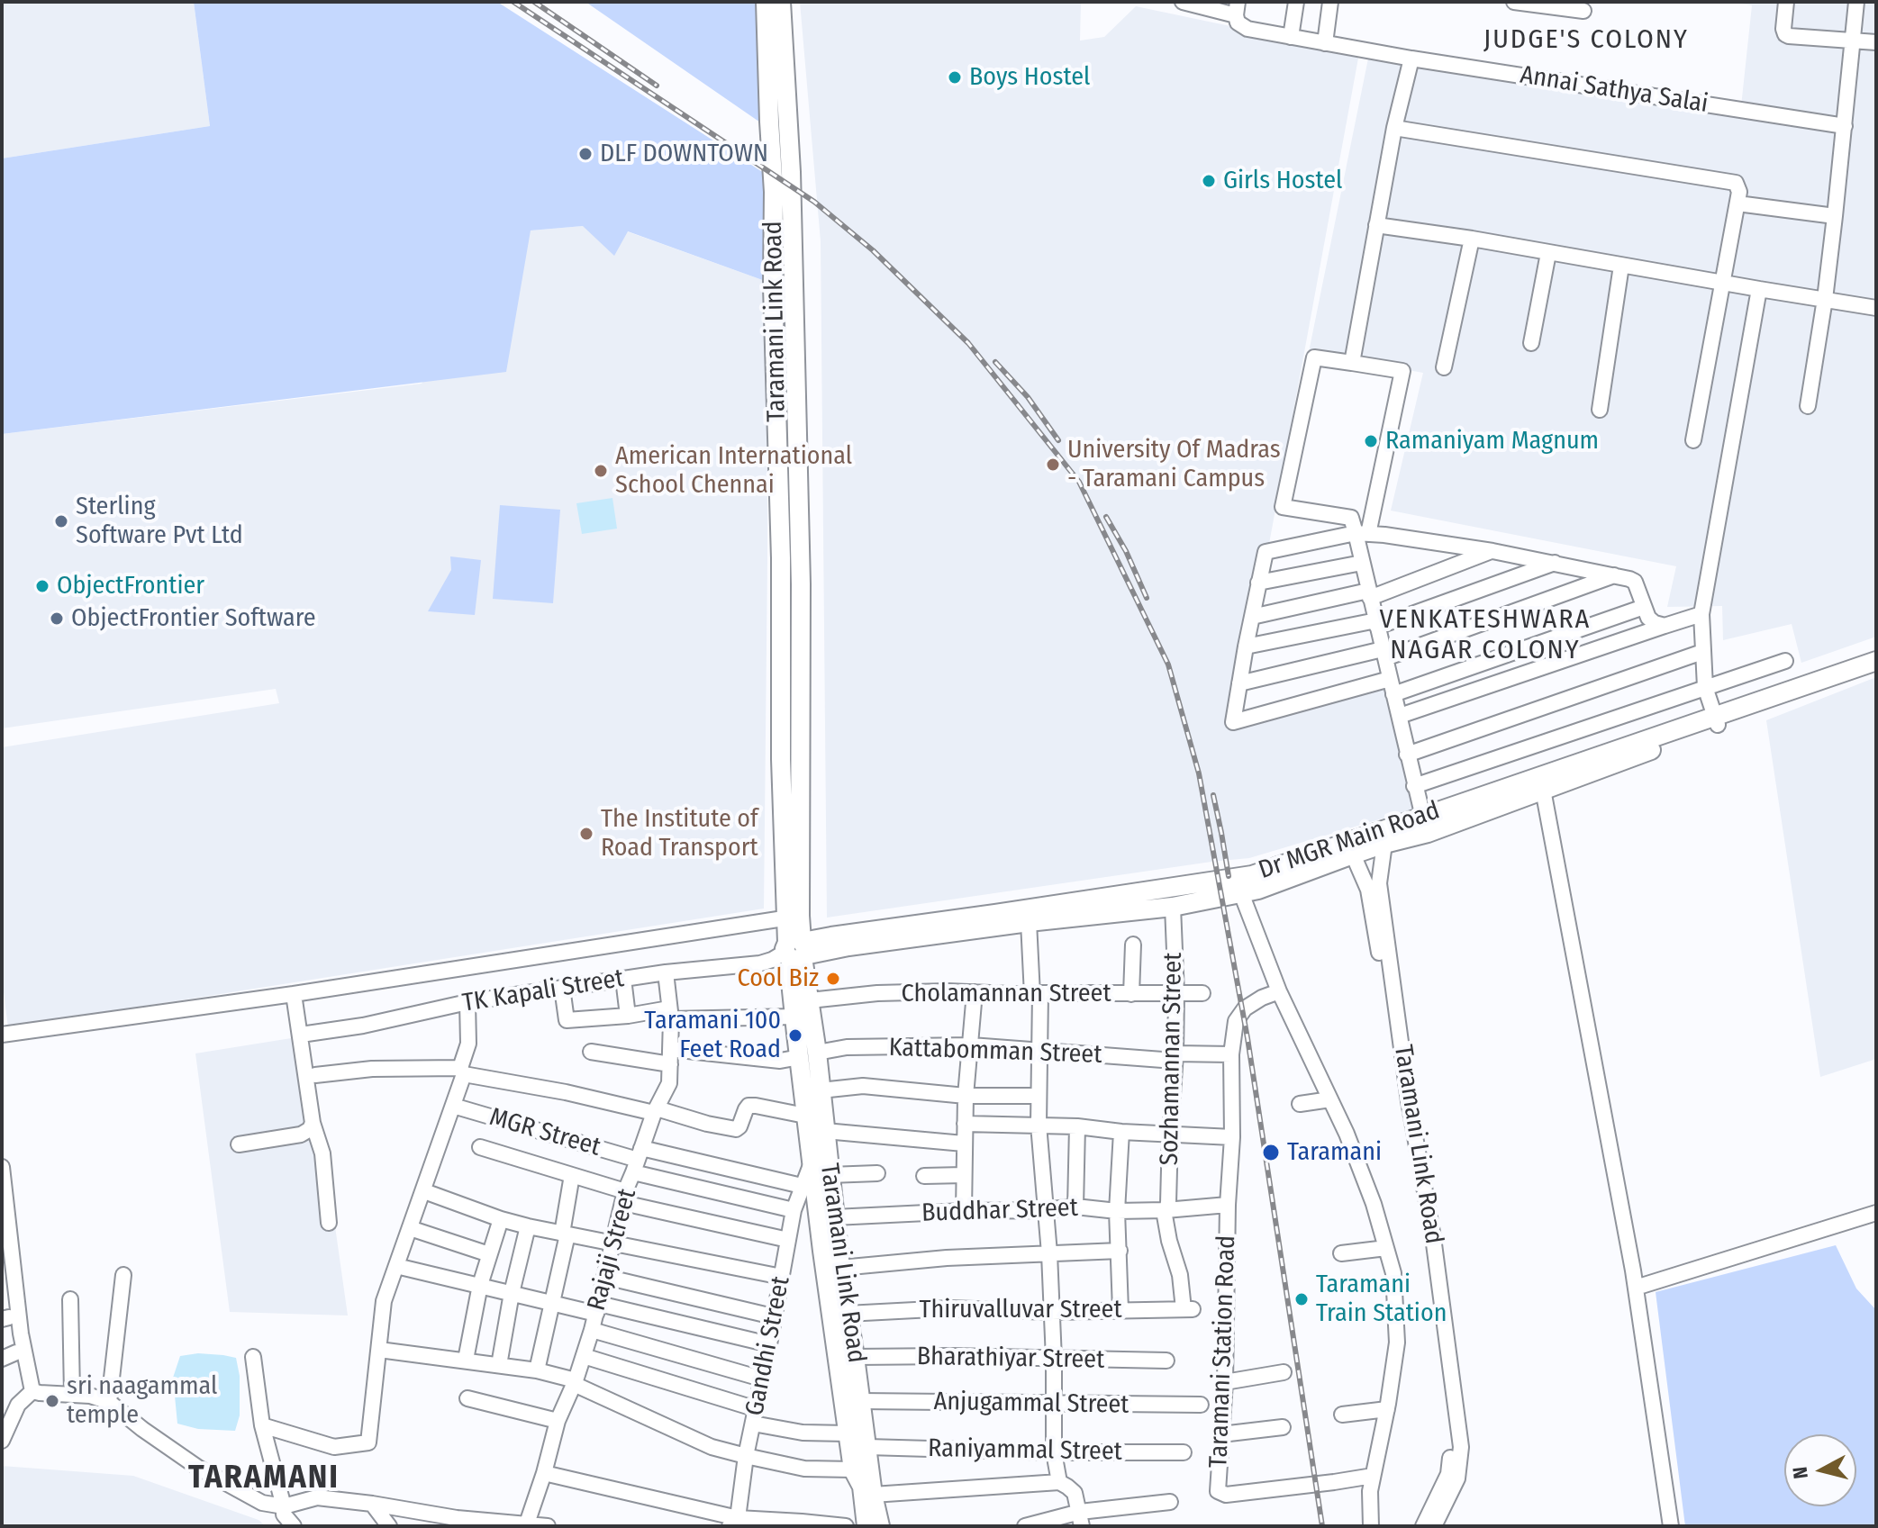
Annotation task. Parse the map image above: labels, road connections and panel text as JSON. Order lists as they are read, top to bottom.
{
  "streets": {
    "main road": ["Taramani Link Road", "Dr MGR Main Road"],
    "street": [
      "Annai Sathya Salai",
      "TK Kapali Street",
      "Cholamannan Street",
      "Kattabomman Street",
      "Sozhamannan Street",
      "MGR Street",
      "Buddhar Street",
      "Rajaji Street",
      "Thiruvalluvar Street",
      "Gandhi Street",
      "Taramani Station Road",
      "Bharathiyar Street",
      "Anjugammal Street",
      "Raniyammal Street"
    ]
  },
  "crossings": [
    ["Taramani Link Road", "Dr MGR Main Road"],
    ["Taramani Link Road", "TK Kapali Street"],
    ["Taramani Link Road", "Cholamannan Street"],
    ["Taramani Link Road", "Kattabomman Street"],
    ["Taramani Link Road", "Buddhar Street"],
    ["Taramani Link Road", "Thiruvalluvar Street"],
    ["Taramani Link Road", "Gandhi Street"],
    ["Taramani Link Road", "Bharathiyar Street"],
    ["Taramani Link Road", "Anjugammal Street"],
    ["Taramani Link Road", "Raniyammal Street"],
    ["Dr MGR Main Road", "TK Kapali Street"],
    ["Dr MGR Main Road", "Sozhamannan Street"],
    ["TK Kapali Street", "Rajaji Street"],
    ["Cholamannan Street", "Sozhamannan Street"],
    ["Kattabomman Street", "Sozhamannan Street"],
    ["Kattabomman Street", "Rajaji Street"],
    ["Kattabomman Street", "Taramani Station Road"],
    ["Sozhamannan Street", "Buddhar Street"],
    ["Sozhamannan Street", "Thiruvalluvar Street"],
    ["MGR Street", "Rajaji Street"],
    ["Buddhar Street", "Taramani Station Road"]
  ],
  "districts": ["JUDGE'S COLONY", "VENKATESHWARA NAGAR COLONY", "TARAMANI"],
  "places": [
    "Boys Hostel",
    "DLF DOWNTOWN",
    "Girls Hostel",
    "Ramaniyam Magnum",
    "University Of Madras - Taramani Campus",
    "American International School Chennai",
    "Sterling Software Pvt Ltd",
    "ObjectFrontier",
    "ObjectFrontier Software",
    "The Institute of Road Transport",
    "Cool Biz",
    "Taramani 100 Feet Road",
    "Taramani",
    "Taramani Train Station",
    "sri naagammal temple"
  ],
  "north": "left"
}
